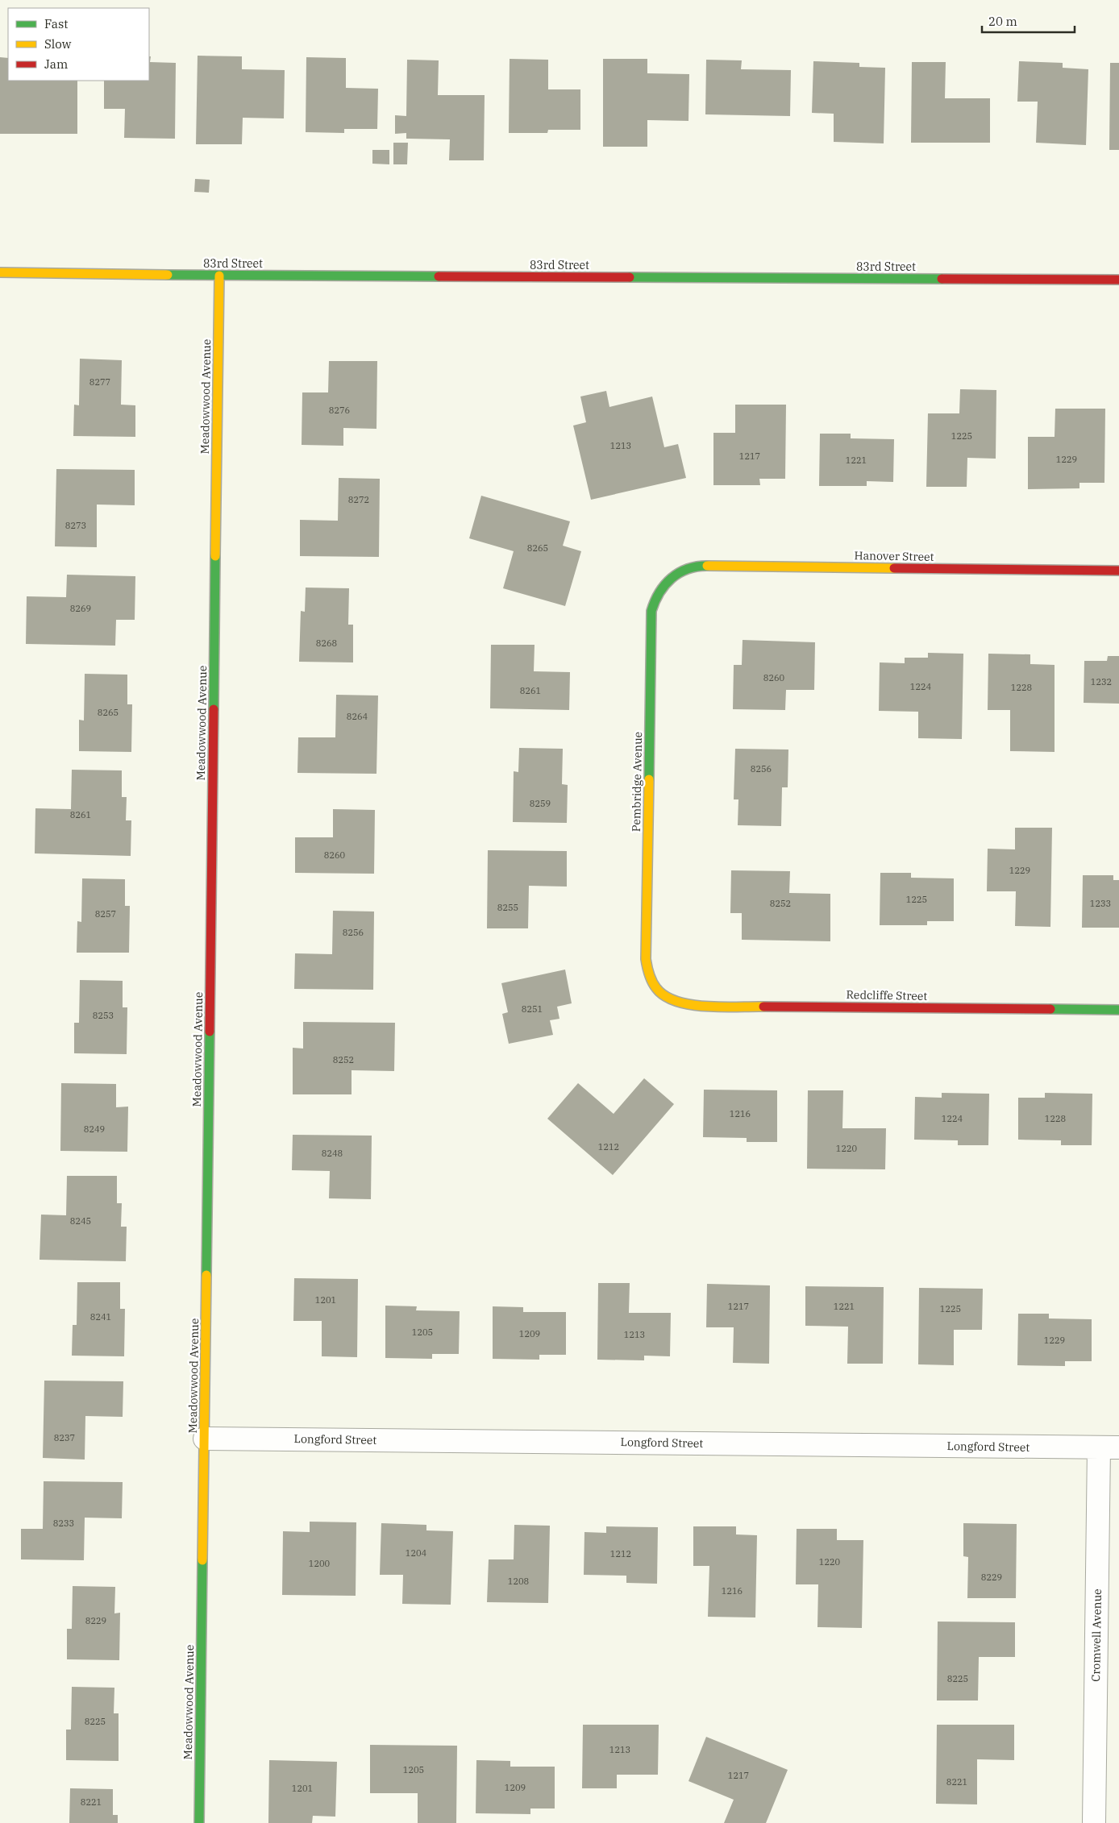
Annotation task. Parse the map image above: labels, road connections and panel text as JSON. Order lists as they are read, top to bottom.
{
  "streets": {
    "street": [
      "83rd Street",
      "Meadowwood Avenue",
      "Hanover Street",
      "Pembridge Avenue",
      "Redcliffe Street",
      "Longford Street",
      "Cromwell Avenue"
    ]
  },
  "crossings": [
    ["83rd Street", "Meadowwood Avenue"],
    ["Meadowwood Avenue", "Longford Street"],
    ["Hanover Street", "Pembridge Avenue"],
    ["Pembridge Avenue", "Redcliffe Street"],
    ["Longford Street", "Cromwell Avenue"]
  ],
  "house_numbers": [
    "8277",
    "8276",
    "1225",
    "1213",
    "1217",
    "1229",
    "1221",
    "8272",
    "8273",
    "8265",
    "8269",
    "8268",
    "8260",
    "1232",
    "1224",
    "1228",
    "8261",
    "8265",
    "8264",
    "8256",
    "8259",
    "8261",
    "8260",
    "1229",
    "1225",
    "8252",
    "1233",
    "8255",
    "8257",
    "8256",
    "8251",
    "8253",
    "8252",
    "1216",
    "1224",
    "1228",
    "8249",
    "1212",
    "1220",
    "8248",
    "8245",
    "1201",
    "1217",
    "1221",
    "1225",
    "8241",
    "1205",
    "1209",
    "1213",
    "1229",
    "8237",
    "8233",
    "1204",
    "1212",
    "1220",
    "1200",
    "8229",
    "1208",
    "1216",
    "8229",
    "8225",
    "8225",
    "1213",
    "1205",
    "1217",
    "8221",
    "1209",
    "1201",
    "8221"
  ],
  "legend": ["Fast", "Slow", "Jam"],
  "scale_bar": "20 m"
}
